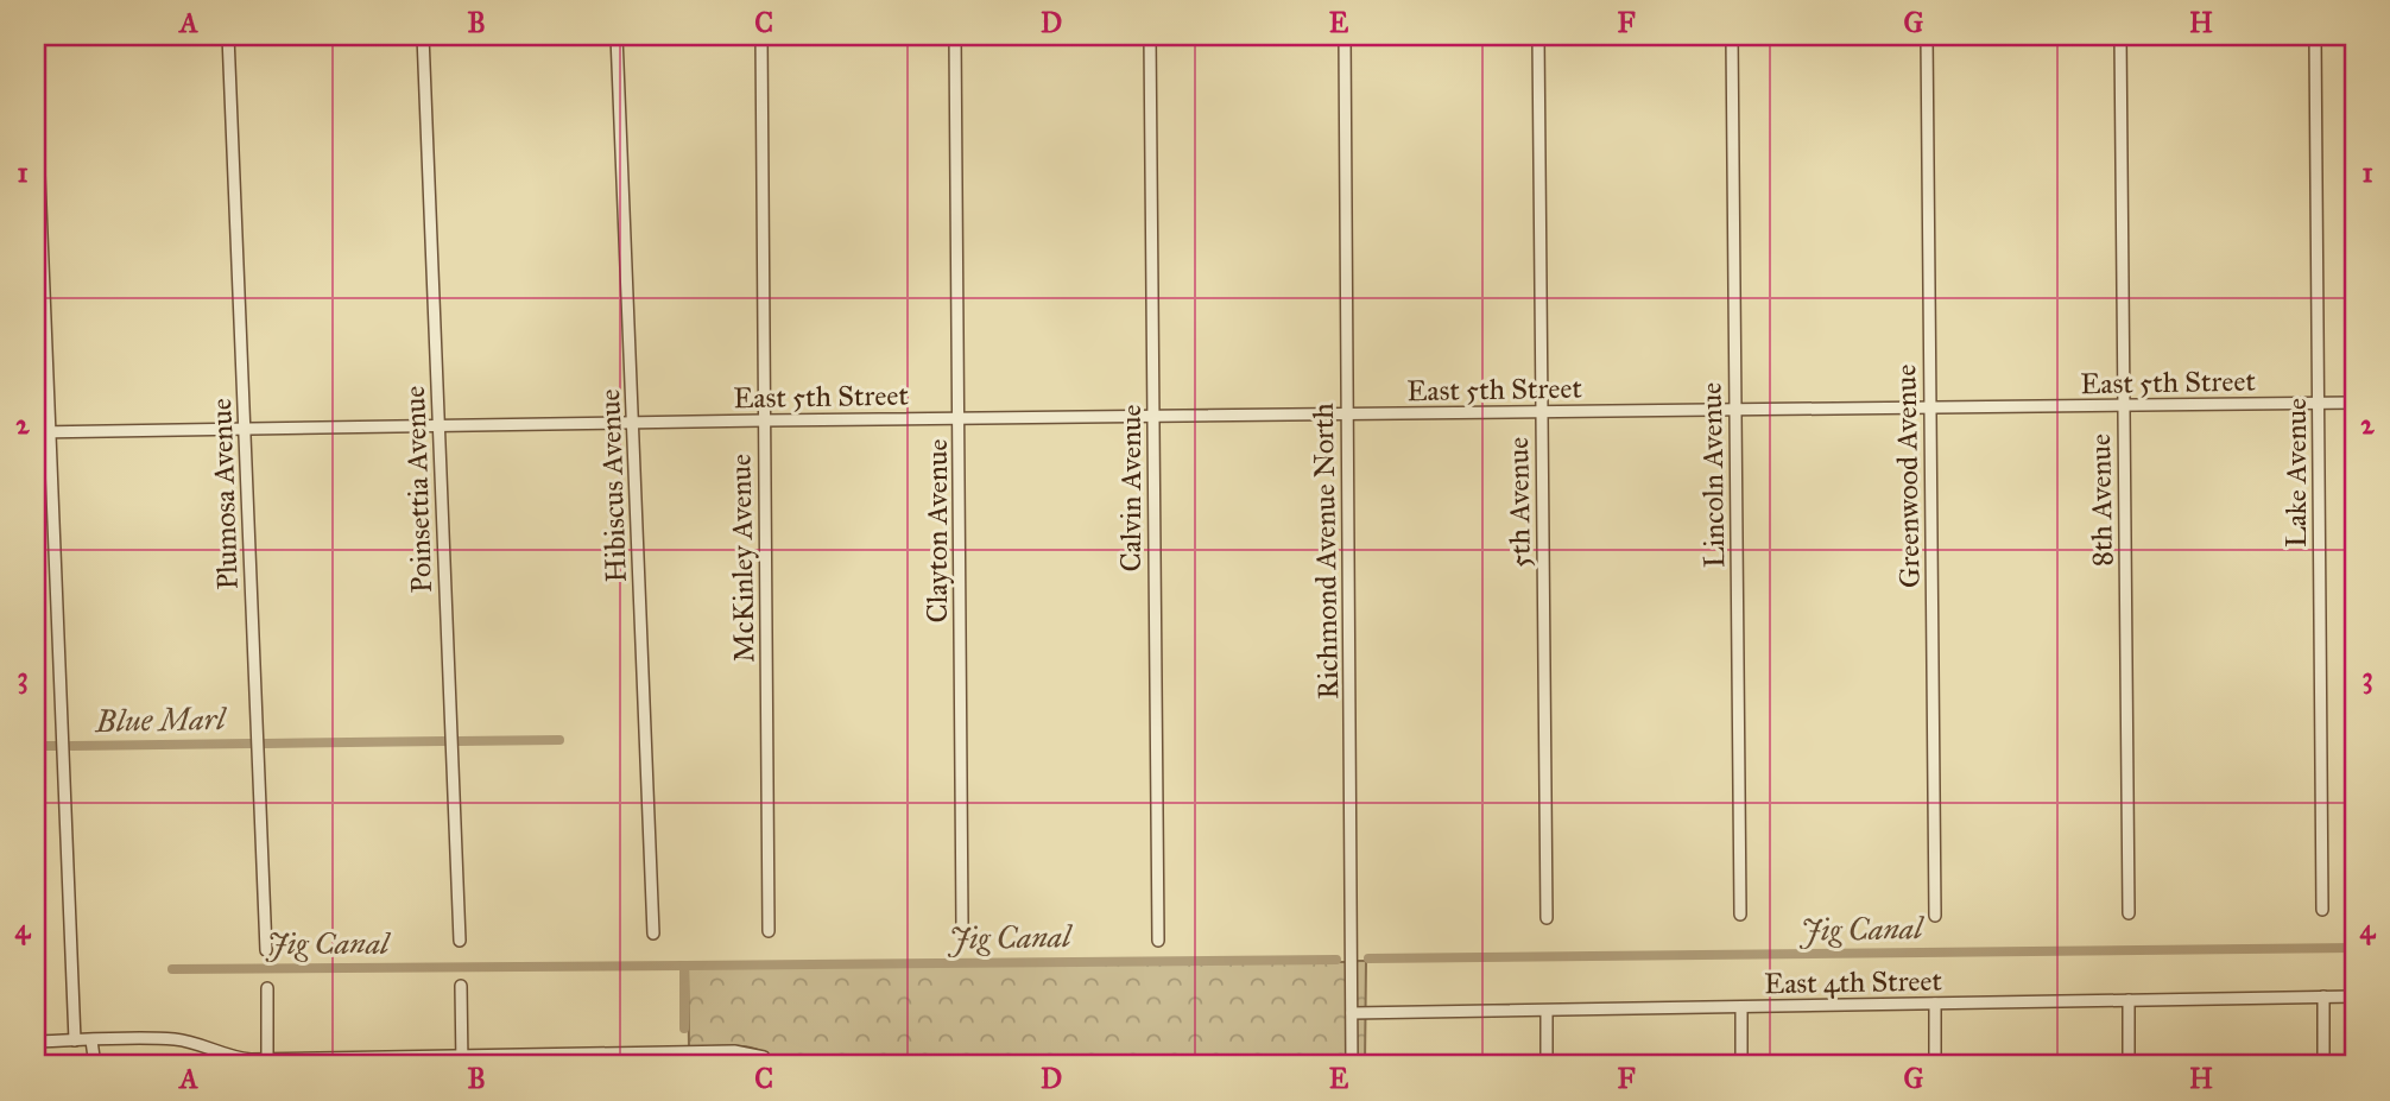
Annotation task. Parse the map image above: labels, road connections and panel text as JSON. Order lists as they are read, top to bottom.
{
  "streets": {
    "street": [
      "East 5th Street",
      "Lake Avenue",
      "Lincoln Avenue",
      "Greenwood Avenue",
      "Hibiscus Avenue",
      "Calvin Avenue",
      "Poinsettia Avenue",
      "Plumosa Avenue",
      "8th Avenue",
      "5th Avenue",
      "Clayton Avenue",
      "Richmond Avenue North",
      "McKinley Avenue",
      "East 4th Street"
    ]
  },
  "crossings": [
    ["East 5th Street", "Lake Avenue"],
    ["East 5th Street", "Lincoln Avenue"],
    ["East 5th Street", "Greenwood Avenue"],
    ["East 5th Street", "Hibiscus Avenue"],
    ["East 5th Street", "Calvin Avenue"],
    ["East 5th Street", "Poinsettia Avenue"],
    ["East 5th Street", "Plumosa Avenue"],
    ["East 5th Street", "8th Avenue"],
    ["East 5th Street", "5th Avenue"],
    ["East 5th Street", "Clayton Avenue"],
    ["East 5th Street", "Richmond Avenue North"],
    ["East 5th Street", "McKinley Avenue"],
    ["Richmond Avenue North", "East 4th Street"]
  ],
  "water": ["Blue Marl", "Jig Canal"],
  "grid": {
    "columns": [
      "A",
      "B",
      "C",
      "D",
      "E",
      "F",
      "G",
      "H"
    ],
    "rows": [
      "1",
      "2",
      "3",
      "4"
    ]
  }
}
